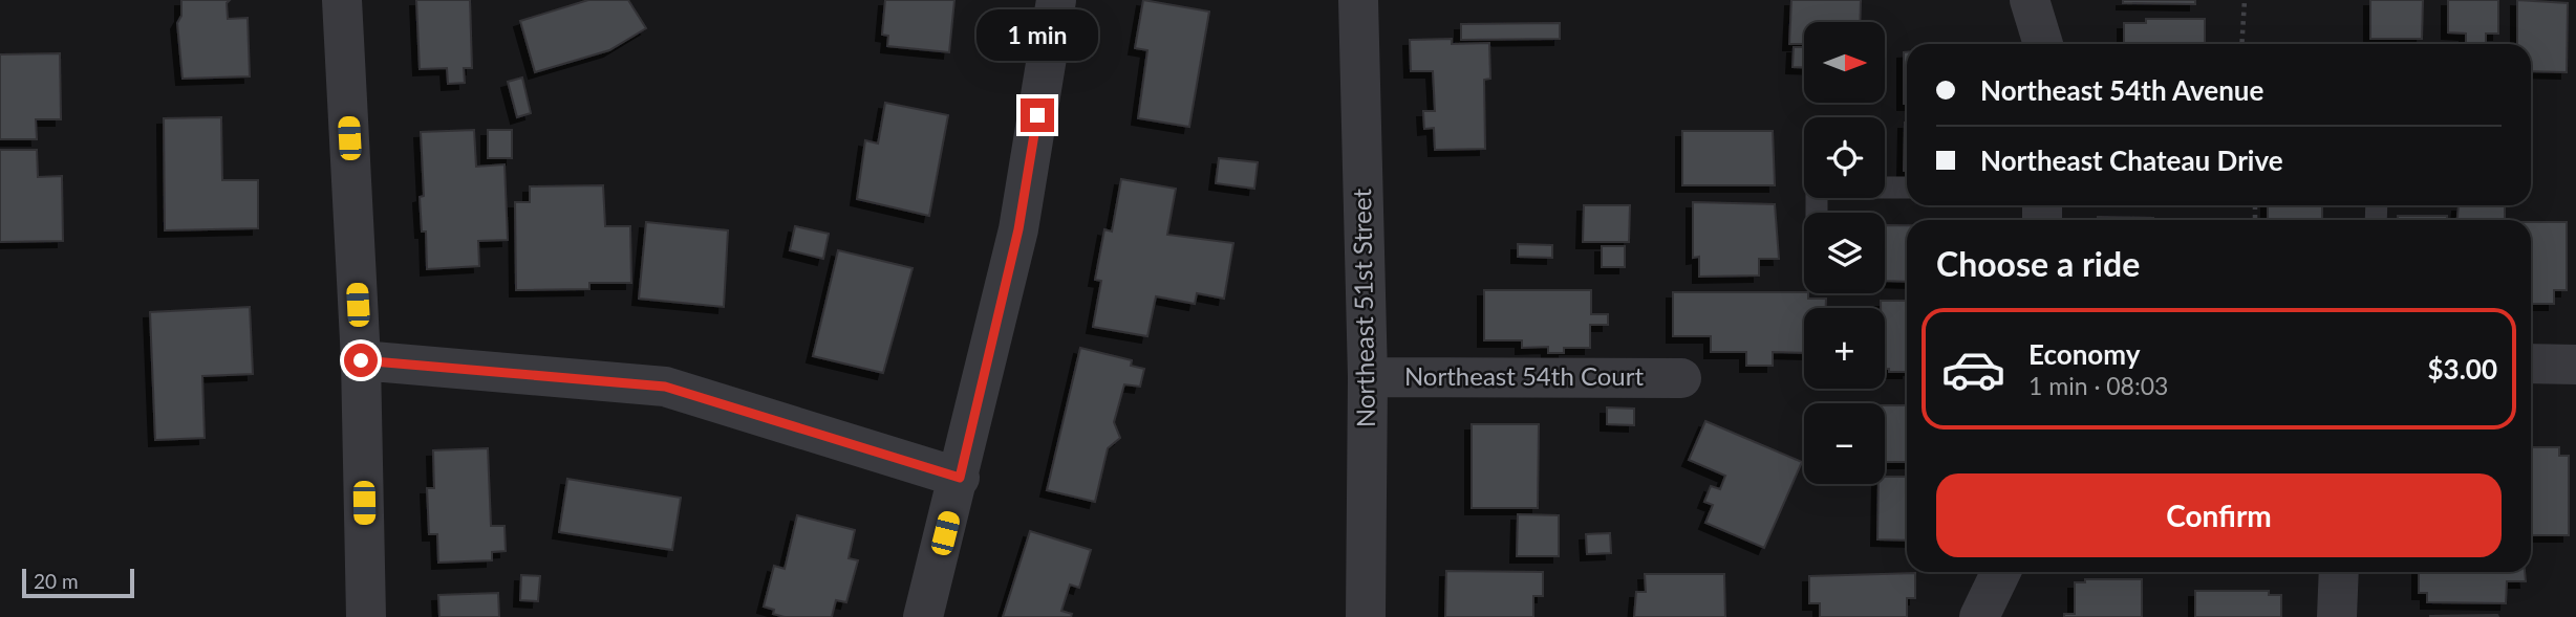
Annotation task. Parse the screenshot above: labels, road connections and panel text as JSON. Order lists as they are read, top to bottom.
{
  "streets": {
    "street": ["Northeast 51st Street", "Northeast 54th Court"]
  },
  "crossings": [
    ["Northeast 51st Street", "Northeast 54th Court"]
  ],
  "scale_bar": "20 m",
  "north": "right",
  "page": {
    "bubble": "1 min",
    "map_buttons": ["+", "−"],
    "banner": ["Northeast 54th Avenue", "Northeast Chateau Drive"],
    "heading": "Choose a ride",
    "list": [
      {
        "name": "Economy",
        "note": "1 min · 08:03",
        "value": "$3.00"
      }
    ],
    "buttons": "Confirm",
    "scale": "20 m"
  }
}
